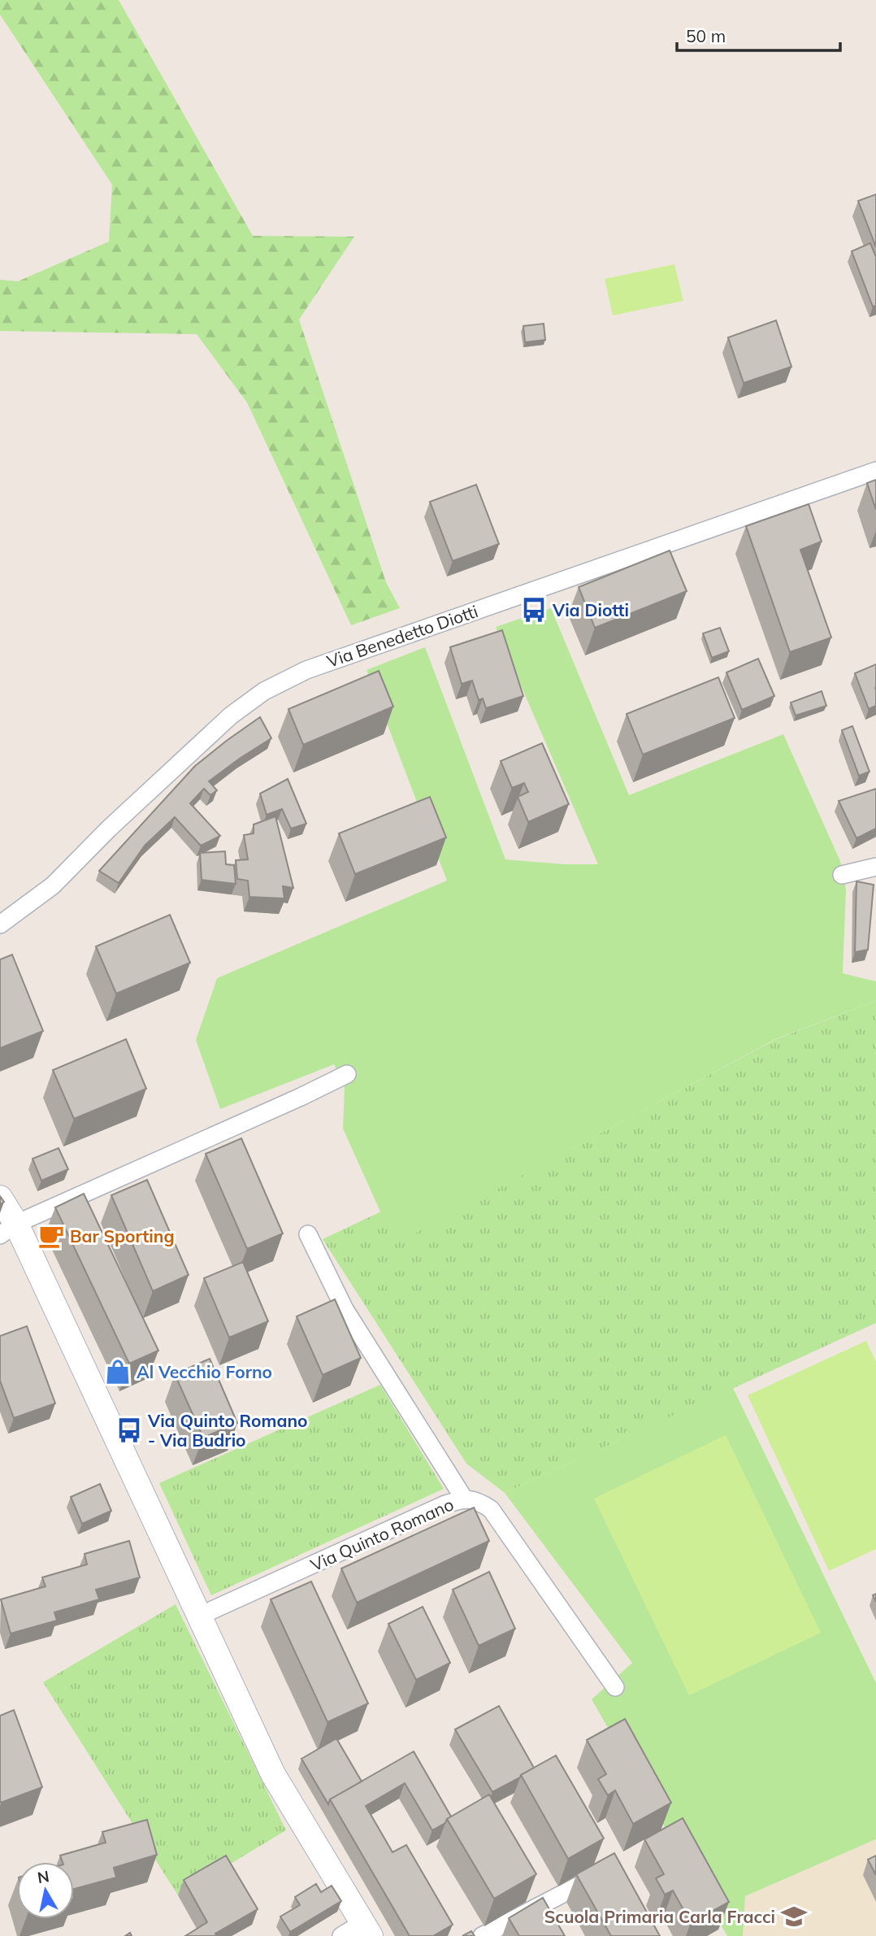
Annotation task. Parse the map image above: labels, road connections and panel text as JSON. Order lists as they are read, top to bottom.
{
  "streets": {
    "street": ["Via Benedetto Diotti", "Via Quinto Romano"]
  },
  "places": {
    "bus stop": ["Via Diotti", "Via Quinto Romano - Via Budrio"],
    "cafe": ["Bar Sporting"],
    "shop": ["Al Vecchio Forno"],
    "school or university": ["Scuola Primaria Carla Fracci"]
  },
  "scale_bar": "50 m",
  "north": "top"
}
